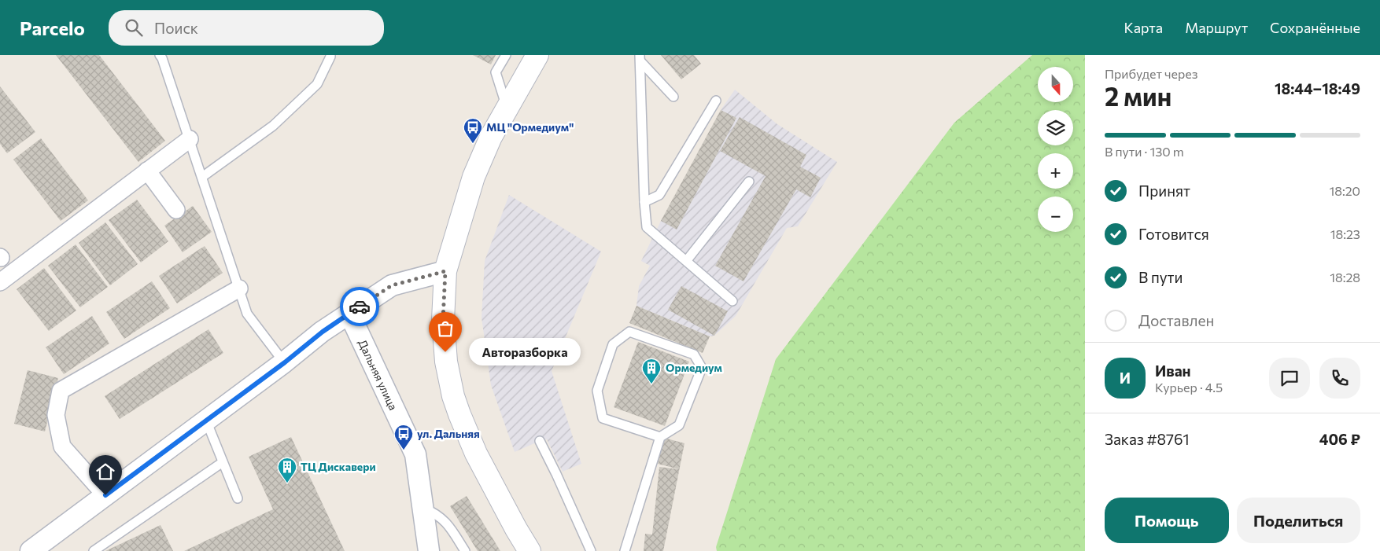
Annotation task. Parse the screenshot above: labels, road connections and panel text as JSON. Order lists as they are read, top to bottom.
{
  "streets": {
    "street": ["Дальняя улица"]
  },
  "places": {
    "bus stop": ["МЦ \"Ормедиум\"", "ул. Дальняя"],
    "other": ["Авторазборка"],
    "building": ["Ормедиум", "ТЦ Дискавери"]
  },
  "north": "bottom",
  "page": {
    "header": "Parcelo",
    "search": "Поиск",
    "nav": ["Карта", "Маршрут", "Сохранённые"],
    "heading": ["2 мин", "Прибудет через", "18:44–18:49"],
    "panel": [
      "Иван",
      "Курьер · 4.5",
      "Заказ #8761",
      "406 ₽"
    ],
    "map_buttons": ["+", "−"],
    "bar": "В пути · 130 m",
    "list": [
      ["Принят", "18:20"],
      ["Готовится", "18:23"],
      ["В пути", "18:28"],
      "Доставлен"
    ],
    "bubble": "Авторазборка",
    "round": "И",
    "buttons": ["Помощь", "Поделиться"]
  }
}
